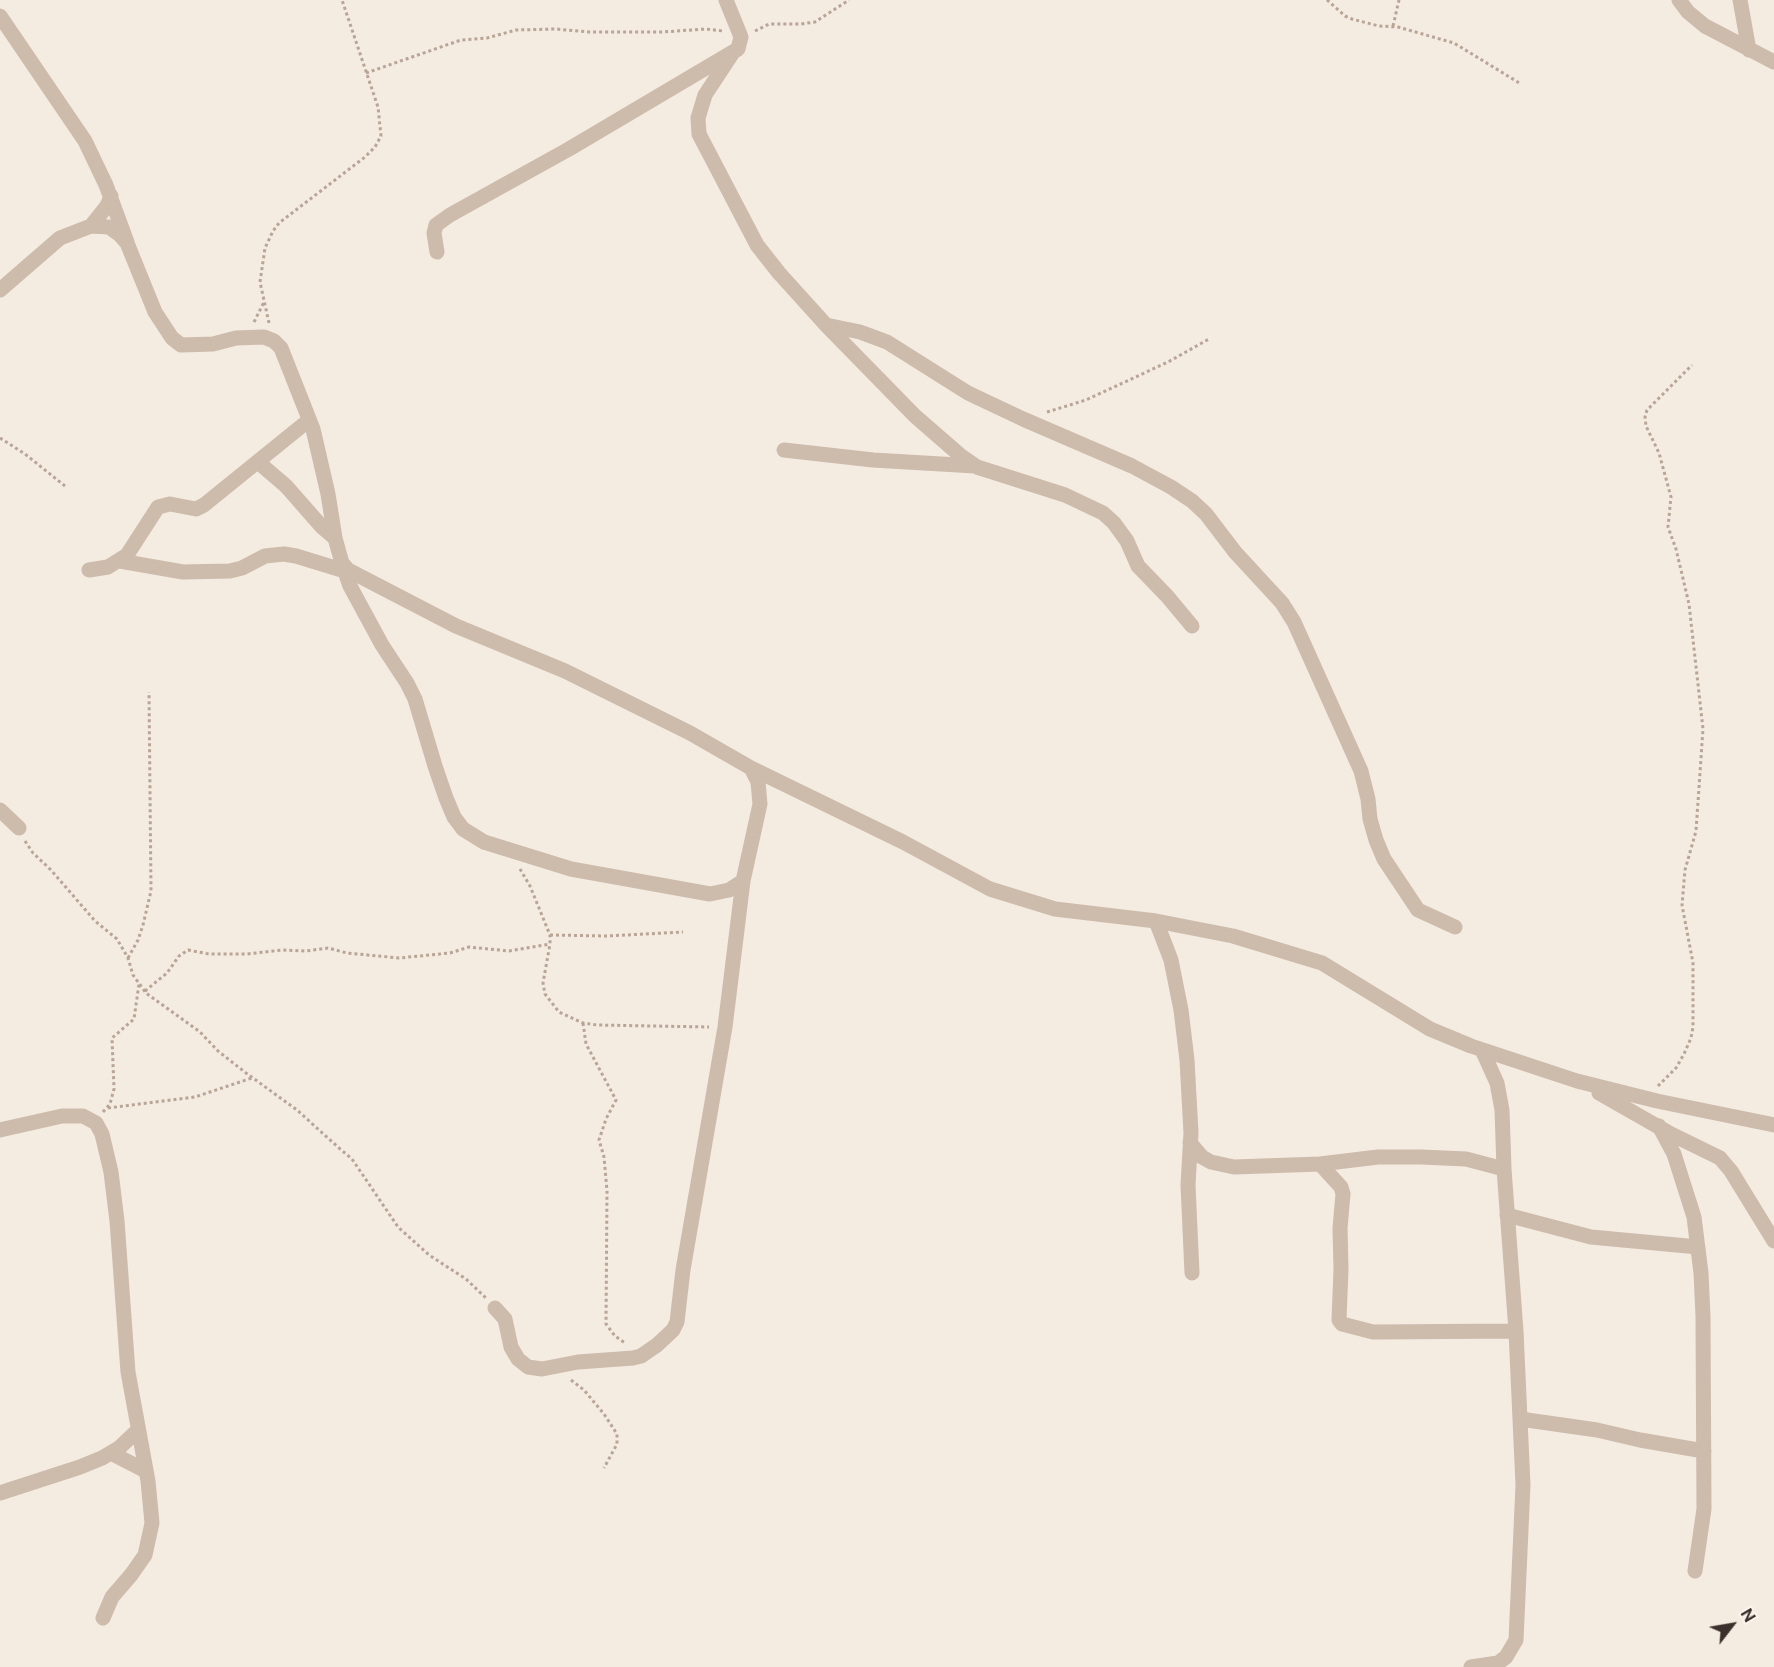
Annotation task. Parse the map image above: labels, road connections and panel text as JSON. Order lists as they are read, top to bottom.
{
  "north": "top right"
}
